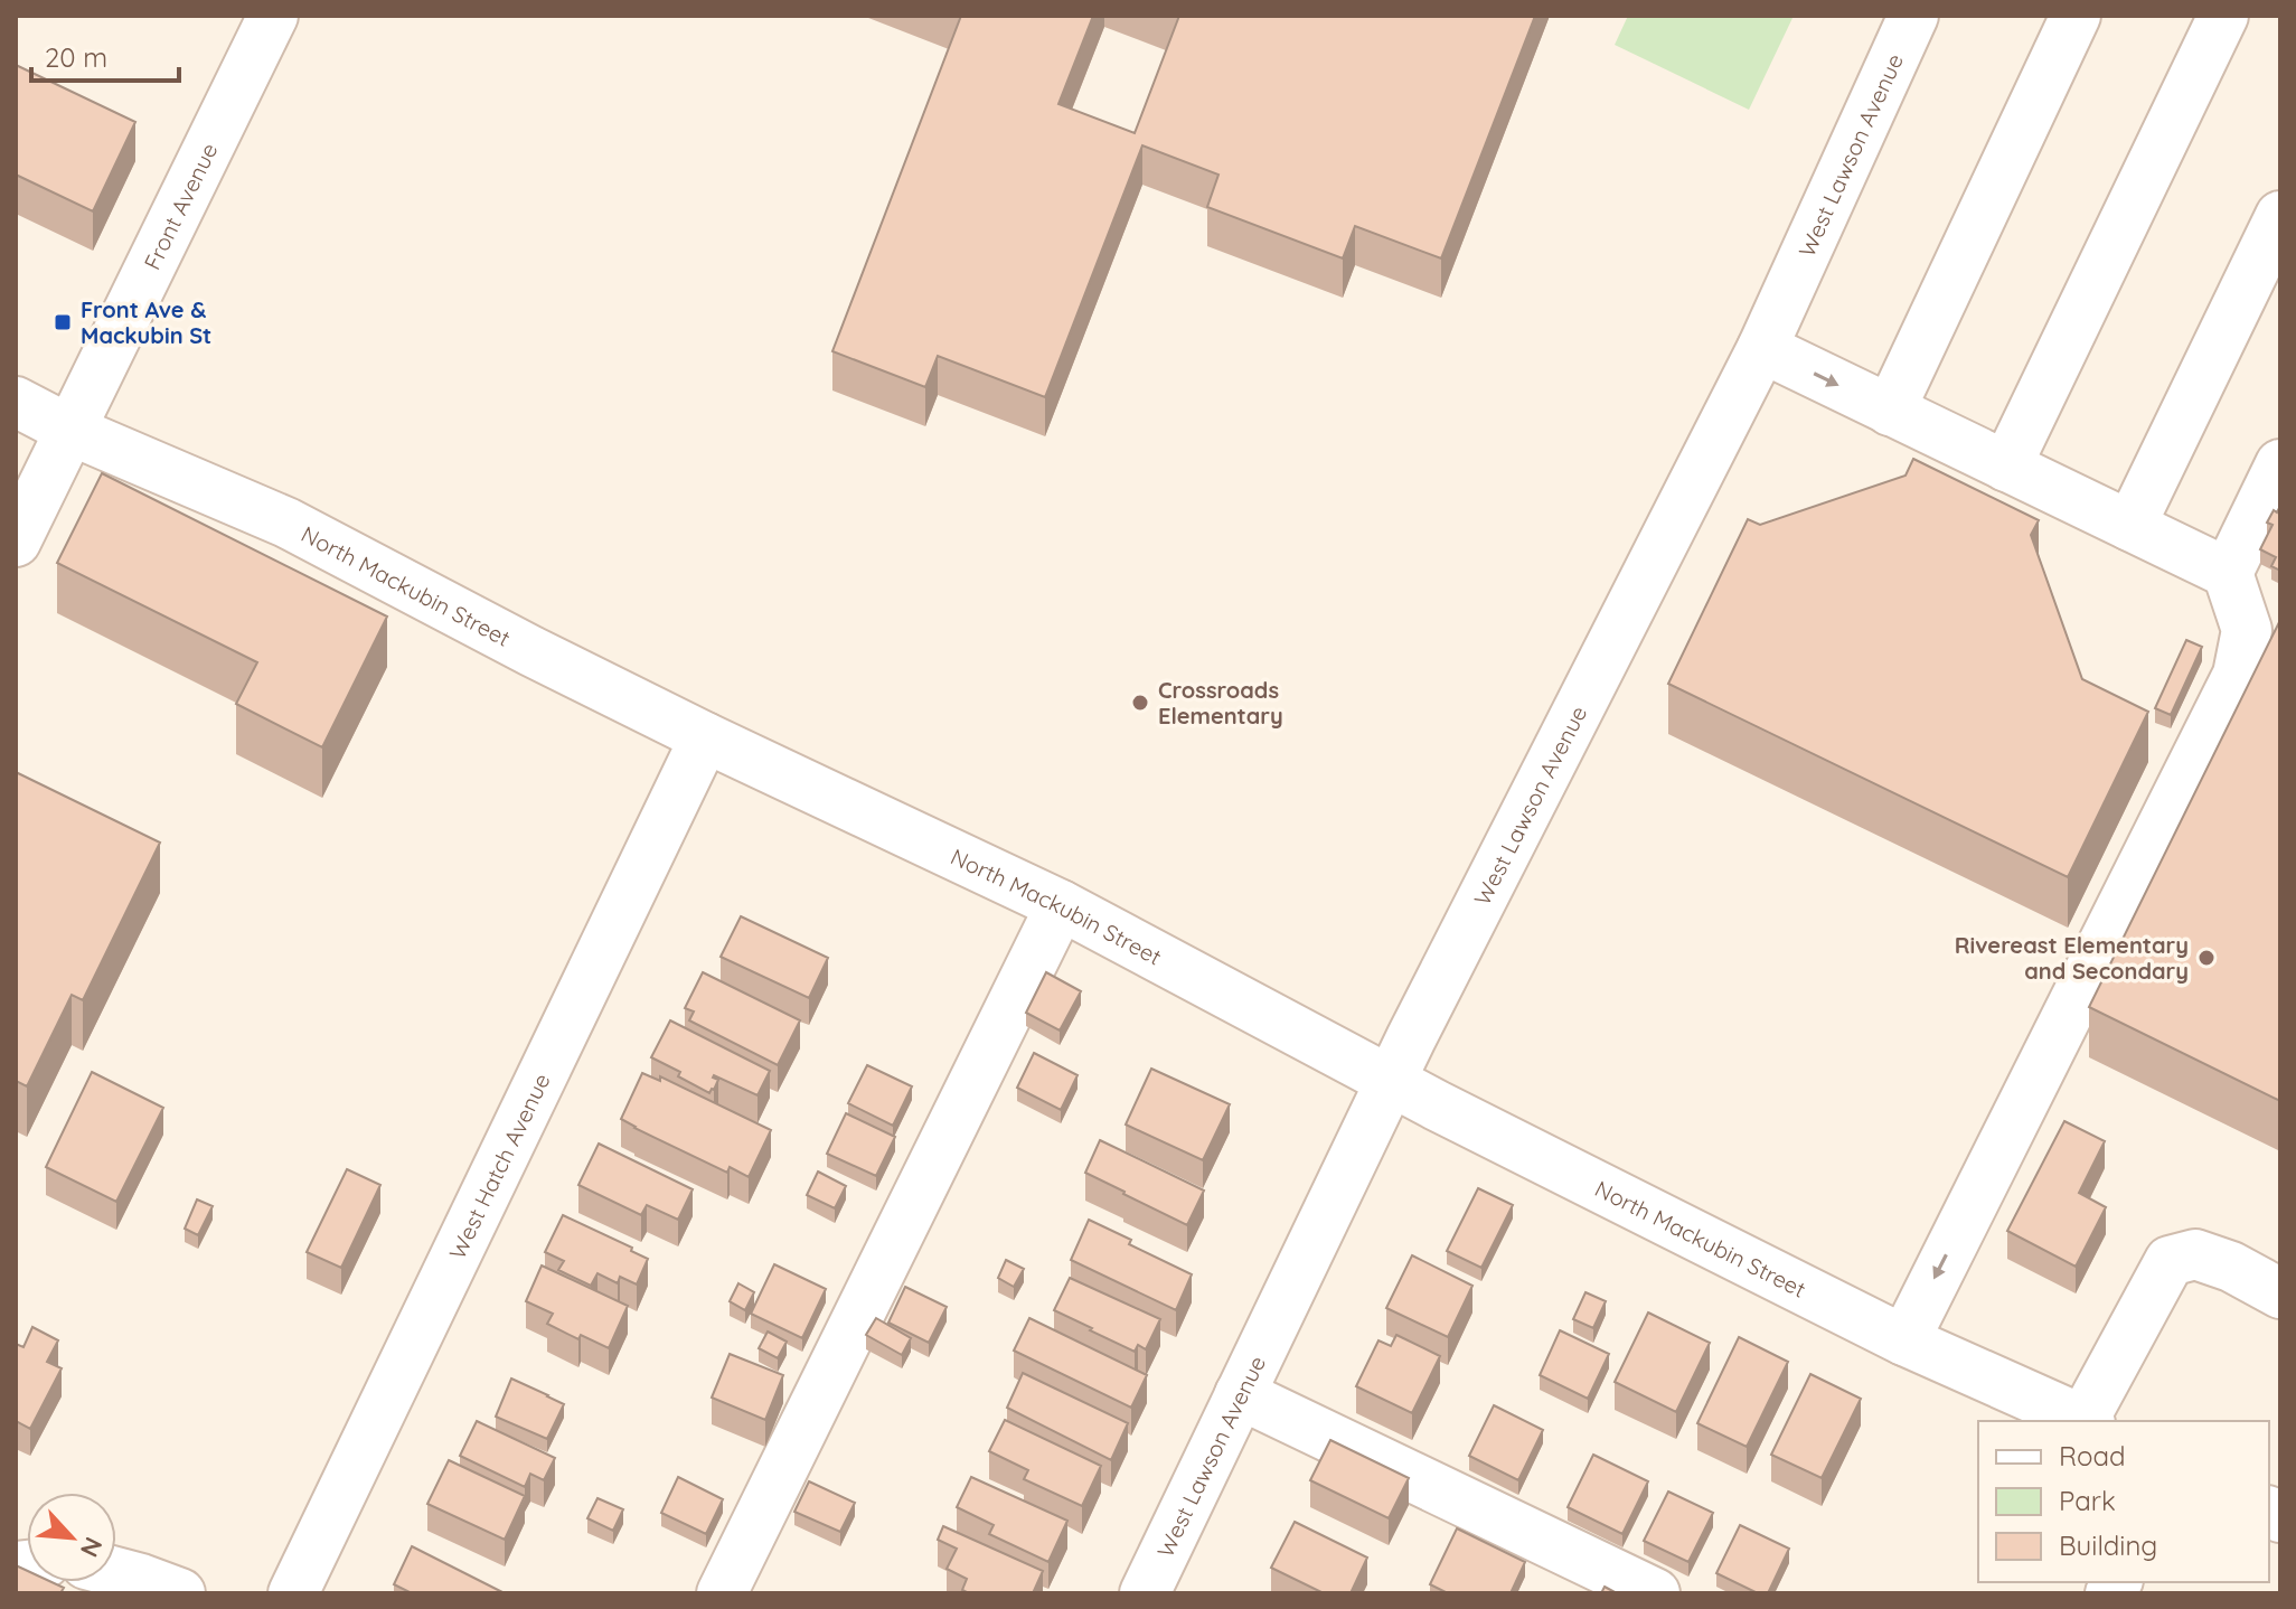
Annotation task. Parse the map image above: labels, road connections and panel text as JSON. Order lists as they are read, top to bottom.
{
  "streets": {
    "street": [
      "West Lawson Avenue",
      "Front Avenue",
      "North Mackubin Street",
      "West Hatch Avenue"
    ]
  },
  "crossings": [
    ["West Lawson Avenue", "North Mackubin Street"],
    ["Front Avenue", "North Mackubin Street"],
    ["North Mackubin Street", "West Hatch Avenue"]
  ],
  "places": {
    "transit": ["Front Ave & Mackubin St"],
    "other": ["Crossroads Elementary", "Rivereast Elementary and Secondary"]
  },
  "legend": ["Road", "Park", "Building"],
  "scale_bar": "20 m",
  "north": "bottom right"
}
